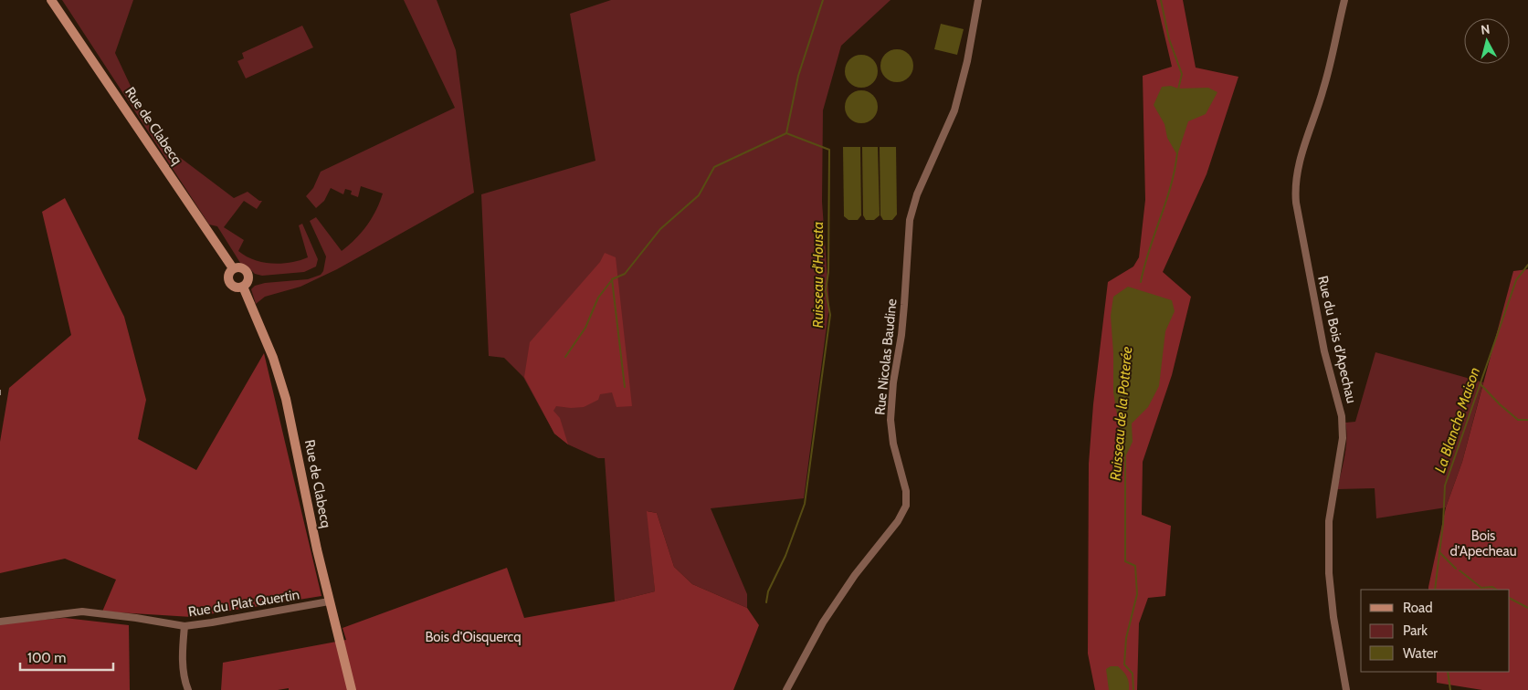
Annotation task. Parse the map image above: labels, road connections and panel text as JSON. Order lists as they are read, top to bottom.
{
  "streets": {
    "street": [
      "Rue de Clabecq",
      "Rue du Bois d'Apechau",
      "Rue Nicolas Baudine",
      "Rue du Plat Quertin"
    ]
  },
  "crossings": [
    ["Rue de Clabecq", "Rue du Plat Quertin"]
  ],
  "water": ["Ruisseau d'Housta", "Ruisseau de la Potterée", "La Blanche Maison"],
  "parks": ["Bois d'Apecheau", "Bois d'Oisquercq"],
  "legend": ["Road", "Park", "Water"],
  "scale_bar": "100 m",
  "north": "top"
}
